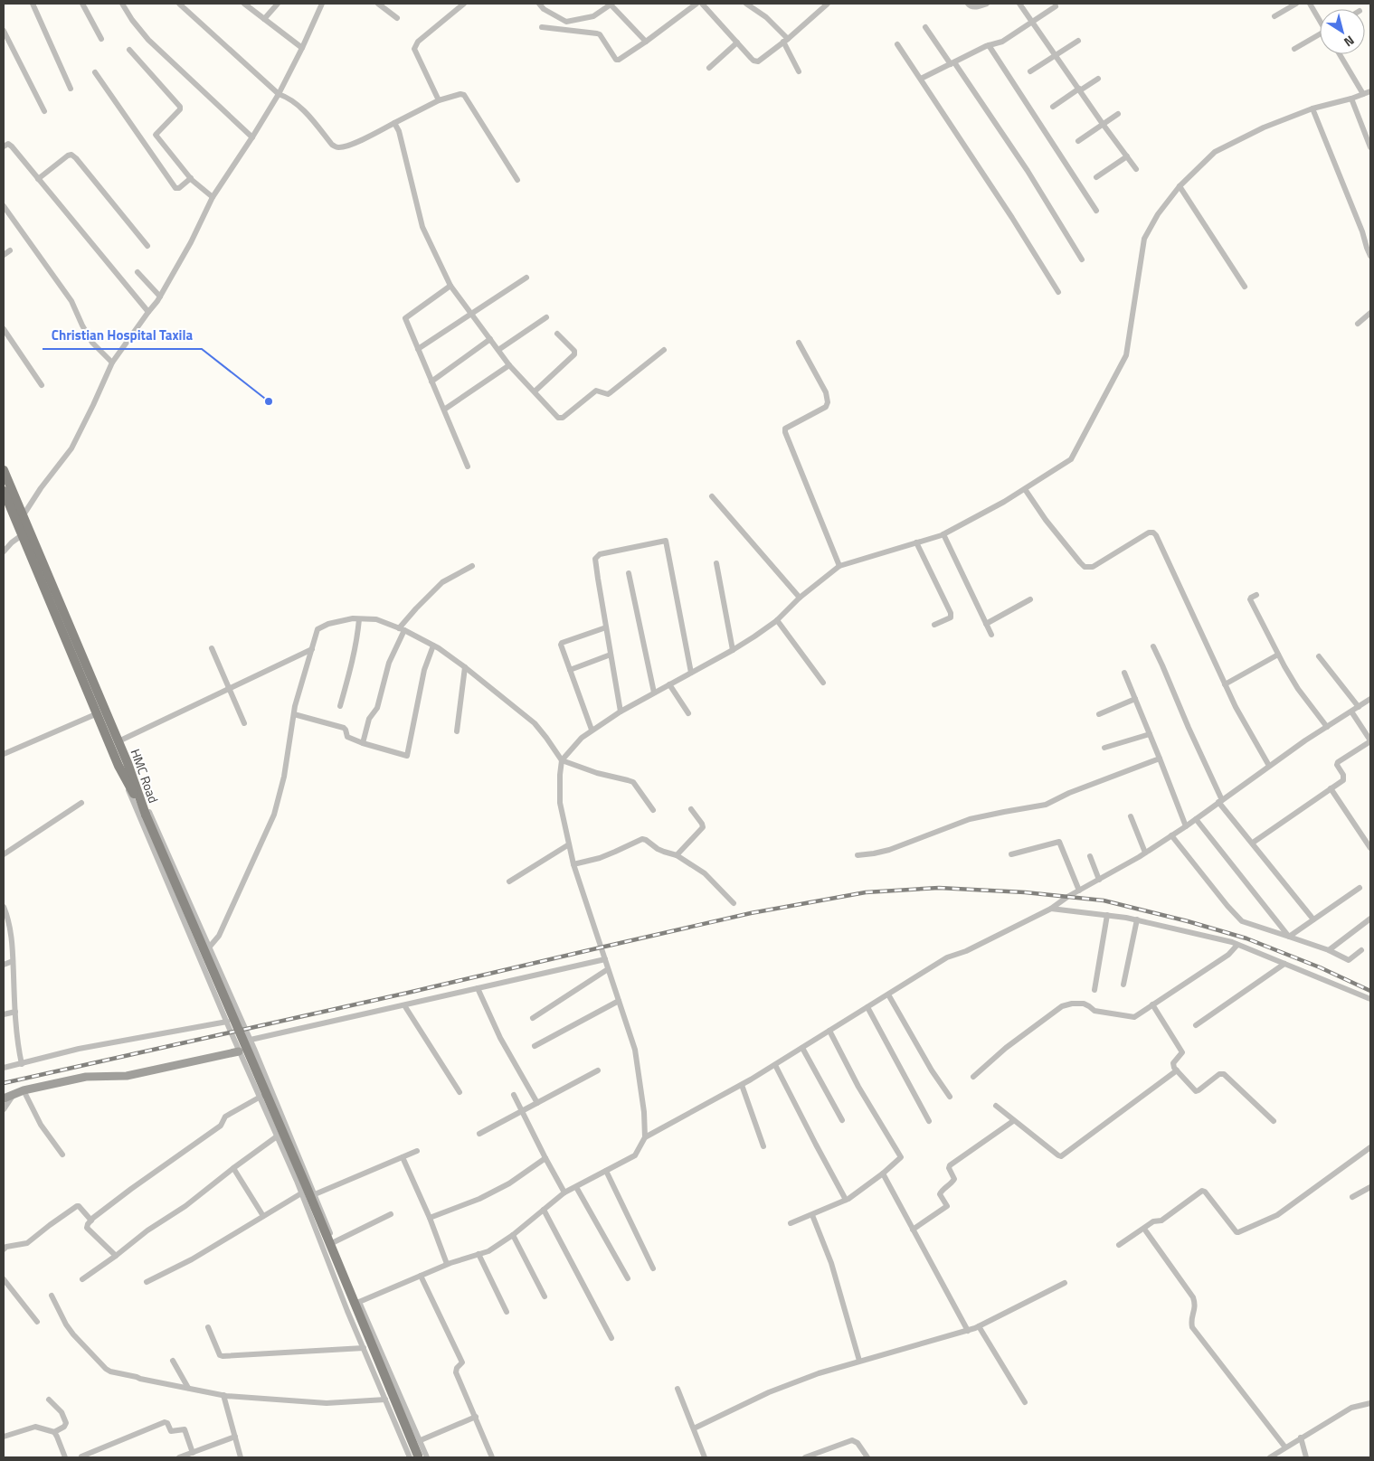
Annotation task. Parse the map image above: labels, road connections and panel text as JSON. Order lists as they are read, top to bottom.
{
  "streets": {
    "main road": ["HMC Road"]
  },
  "places": ["Christian Hospital Taxila"],
  "north": "bottom right"
}
